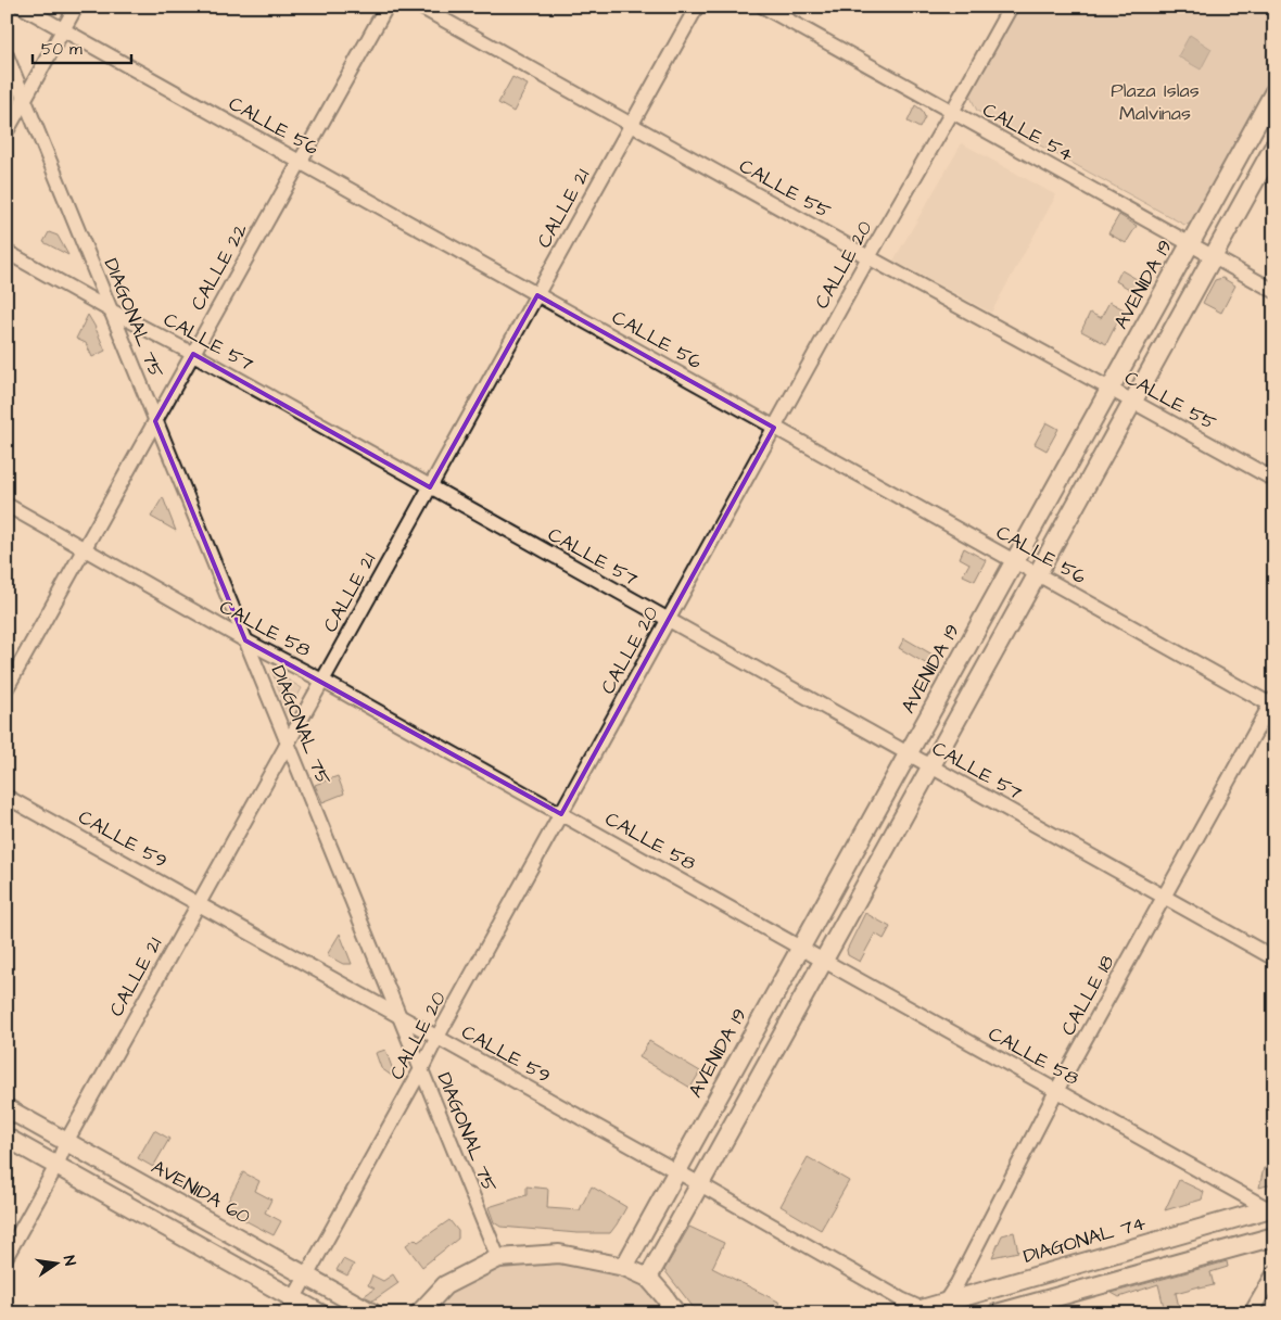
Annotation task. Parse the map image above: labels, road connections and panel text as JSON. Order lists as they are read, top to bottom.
{
  "streets": {
    "main road": ["AVENIDA 19", "AVENIDA 60", "DIAGONAL 74"],
    "street": [
      "CALLE 56",
      "CALLE 54",
      "CALLE 55",
      "CALLE 21",
      "CALLE 20",
      "CALLE 22",
      "DIAGONAL 75",
      "CALLE 57",
      "CALLE 58",
      "CALLE 59",
      "CALLE 18"
    ]
  },
  "crossings": [
    ["CALLE 56", "CALLE 21"],
    ["CALLE 56", "CALLE 20"],
    ["CALLE 56", "CALLE 22"],
    ["CALLE 56", "AVENIDA 19"],
    ["CALLE 56", "CALLE 18"],
    ["CALLE 54", "CALLE 20"],
    ["CALLE 54", "AVENIDA 19"],
    ["CALLE 55", "CALLE 21"],
    ["CALLE 55", "CALLE 20"],
    ["CALLE 55", "AVENIDA 19"],
    ["CALLE 21", "DIAGONAL 75"],
    ["CALLE 21", "CALLE 57"],
    ["CALLE 21", "CALLE 58"],
    ["CALLE 21", "CALLE 59"],
    ["CALLE 21", "AVENIDA 60"],
    ["CALLE 20", "DIAGONAL 75"],
    ["CALLE 20", "CALLE 57"],
    ["CALLE 20", "CALLE 58"],
    ["CALLE 20", "CALLE 59"],
    ["CALLE 20", "AVENIDA 60"],
    ["CALLE 22", "DIAGONAL 75"],
    ["CALLE 22", "CALLE 57"],
    ["CALLE 22", "CALLE 58"],
    ["AVENIDA 19", "CALLE 57"],
    ["AVENIDA 19", "CALLE 58"],
    ["AVENIDA 19", "CALLE 59"],
    ["DIAGONAL 75", "CALLE 57"],
    ["DIAGONAL 75", "CALLE 58"],
    ["DIAGONAL 75", "CALLE 59"],
    ["CALLE 57", "CALLE 18"],
    ["CALLE 58", "CALLE 18"],
    ["CALLE 58", "DIAGONAL 74"],
    ["CALLE 59", "CALLE 18"],
    ["CALLE 59", "DIAGONAL 74"],
    ["CALLE 18", "DIAGONAL 74"]
  ],
  "parks": ["Plaza Islas Malvinas"],
  "scale_bar": "50 m",
  "north": "right"
}
